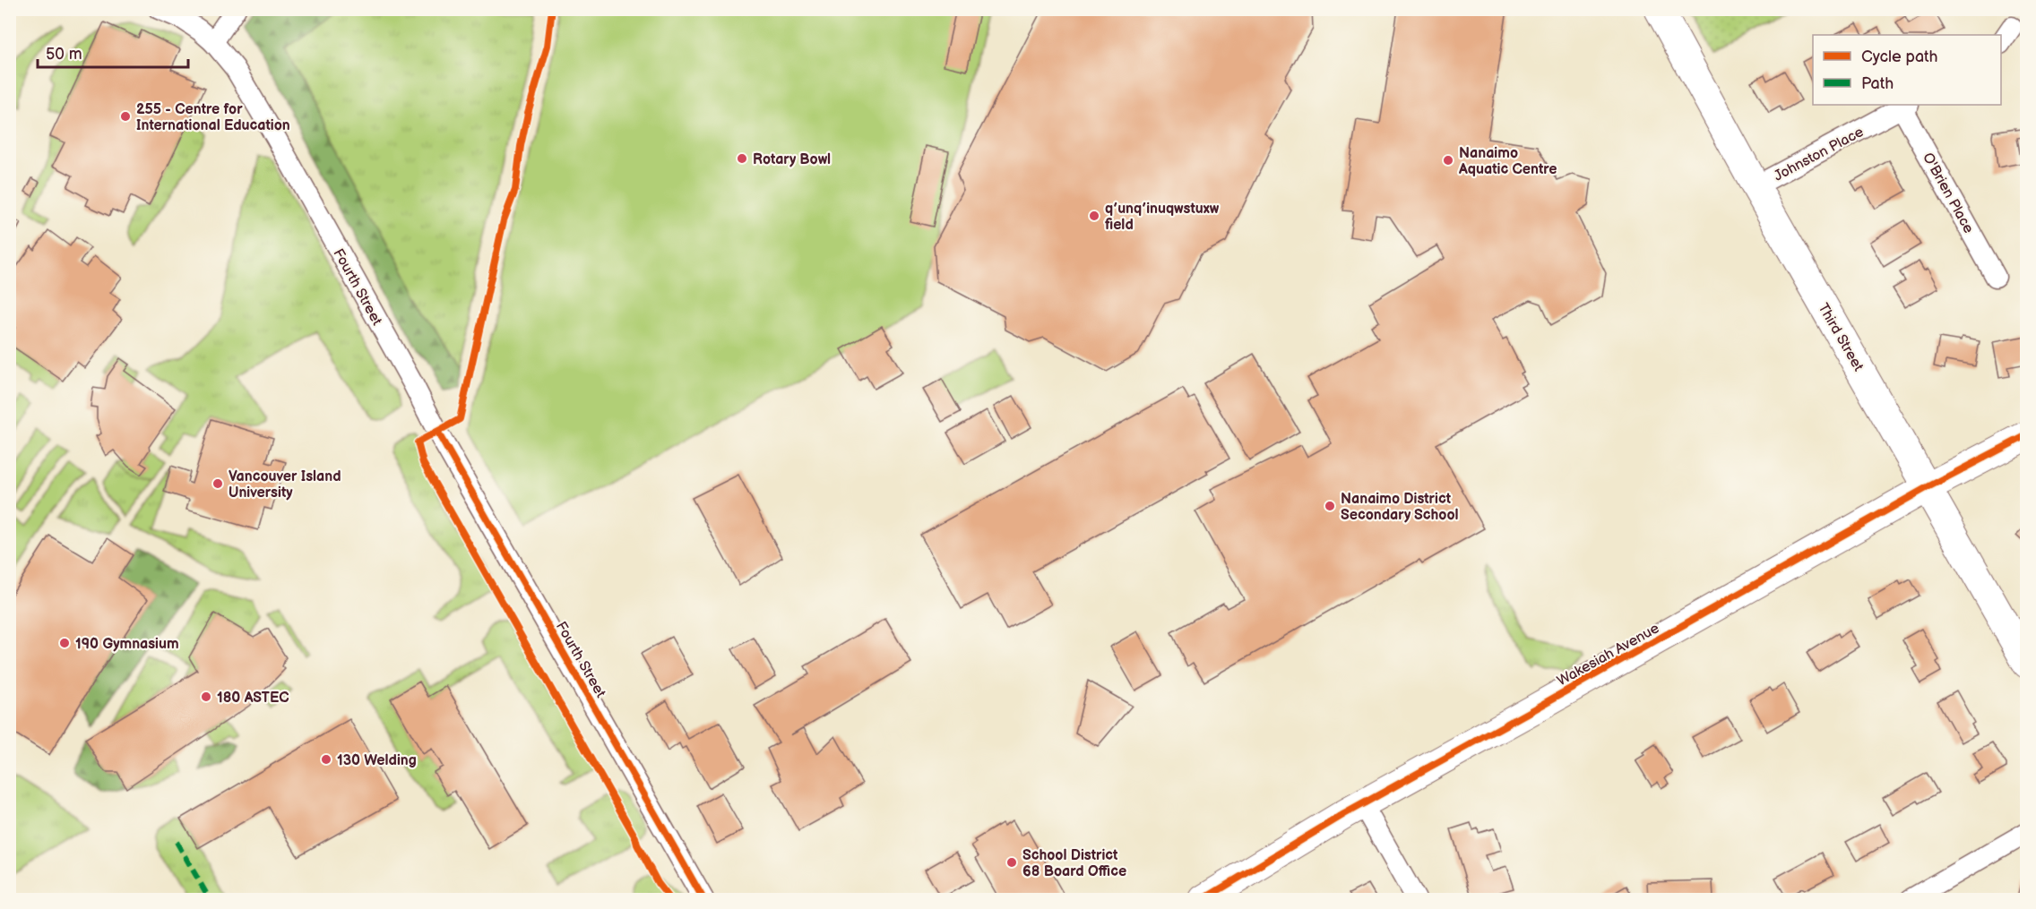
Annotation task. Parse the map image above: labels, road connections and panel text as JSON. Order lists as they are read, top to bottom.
{
  "streets": {
    "main road": ["Third Street", "Wakesiah Avenue"],
    "street": ["Johnston Place", "O'Brien Place", "Fourth Street"]
  },
  "crossings": [
    ["Johnston Place", "O'Brien Place"],
    ["Johnston Place", "Third Street"],
    ["Third Street", "Wakesiah Avenue"]
  ],
  "places": [
    "255 - Centre for International Education",
    "Rotary Bowl",
    "Nanaimo Aquatic Centre",
    "q’unq’inuqwstuxw field",
    "Vancouver Island University",
    "Nanaimo District Secondary School",
    "190 Gymnasium",
    "180 ASTEC",
    "130 Welding",
    "School District 68 Board Office"
  ],
  "legend": ["Cycle path", "Path"],
  "scale_bar": "50 m"
}
